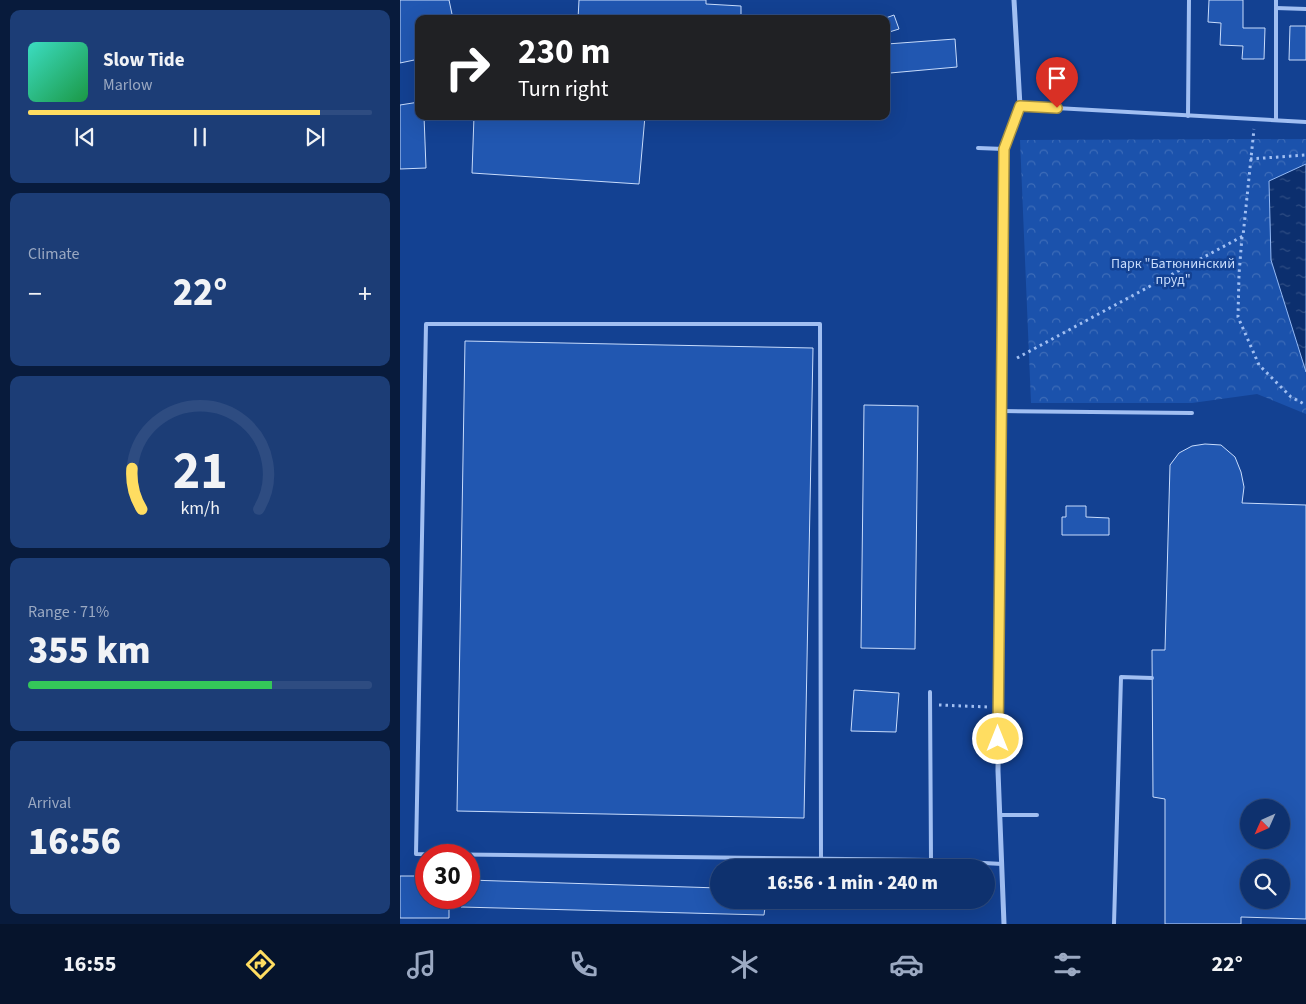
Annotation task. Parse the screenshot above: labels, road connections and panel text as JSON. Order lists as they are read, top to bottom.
{
  "parks": ["Парк \"Батюнинский пруд\""],
  "north": "bottom left",
  "page": {
    "turn": ["230 m", "Turn right"],
    "song": ["Slow Tide", "Marlow"],
    "tile": [
      "Climate",
      ["Range · 71%", "355 km"],
      ["Arrival", "16:56"]
    ],
    "heat": ["−", "22°", "+"],
    "limit": "30",
    "trip": "16:56 · 1 min · 240 m",
    "tabs": ["16:55", "22°"],
    "gauge": ["21", "km/h"]
  }
}
